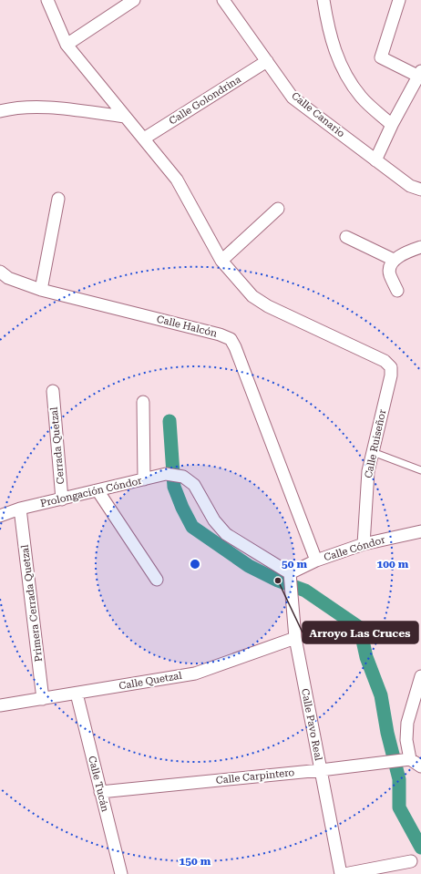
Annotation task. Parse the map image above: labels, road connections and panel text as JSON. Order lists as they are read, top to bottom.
{
  "streets": {
    "street": [
      "Calle Golondrina",
      "Calle Canario",
      "Calle Halcón",
      "Calle Ruiseñor",
      "Cerrada Quetzal",
      "Prolongación Cóndor",
      "Calle Cóndor",
      "Primera Cerrada Quetzal",
      "Calle Quetzal",
      "Calle Pavo Real",
      "Calle Carpintero",
      "Calle Tucán"
    ]
  },
  "crossings": [
    ["Calle Golondrina", "Calle Canario"],
    ["Calle Halcón", "Calle Cóndor"],
    ["Calle Ruiseñor", "Calle Cóndor"],
    ["Cerrada Quetzal", "Prolongación Cóndor"],
    ["Prolongación Cóndor", "Calle Cóndor"],
    ["Prolongación Cóndor", "Primera Cerrada Quetzal"],
    ["Prolongación Cóndor", "Calle Pavo Real"],
    ["Calle Cóndor", "Calle Pavo Real"],
    ["Primera Cerrada Quetzal", "Calle Quetzal"],
    ["Calle Quetzal", "Calle Pavo Real"],
    ["Calle Quetzal", "Calle Tucán"],
    ["Calle Pavo Real", "Calle Carpintero"],
    ["Calle Carpintero", "Calle Tucán"]
  ],
  "places": ["Arroyo Las Cruces"],
  "rings": ["50 m", "100 m", "150 m"]
}
